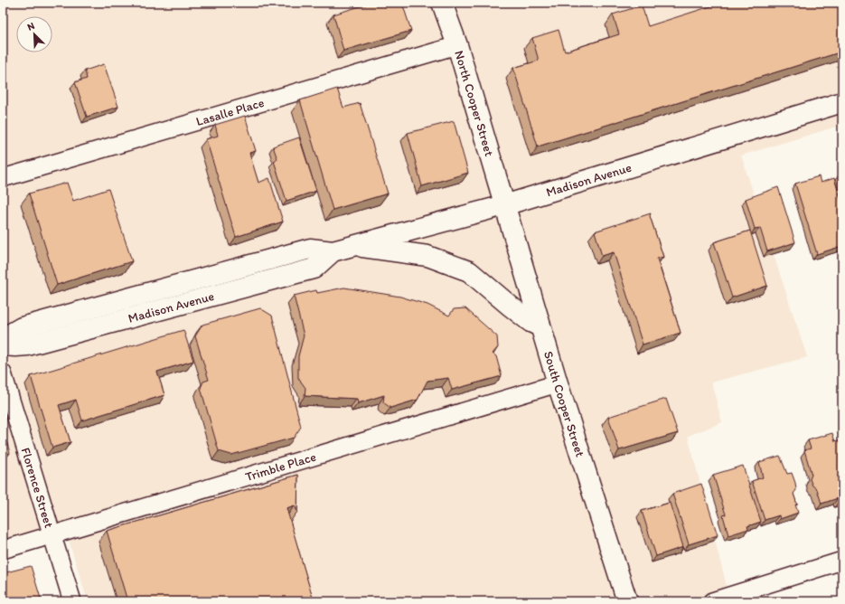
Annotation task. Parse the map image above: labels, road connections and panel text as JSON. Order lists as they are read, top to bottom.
{
  "streets": {
    "street": [
      "North Cooper Street",
      "Lasalle Place",
      "Madison Avenue",
      "South Cooper Street",
      "Trimble Place",
      "Florence Street"
    ]
  },
  "crossings": [
    ["North Cooper Street", "Lasalle Place"],
    ["North Cooper Street", "Madison Avenue"],
    ["North Cooper Street", "South Cooper Street"],
    ["Madison Avenue", "South Cooper Street"],
    ["South Cooper Street", "Trimble Place"],
    ["Trimble Place", "Florence Street"]
  ],
  "north": "top left"
}
